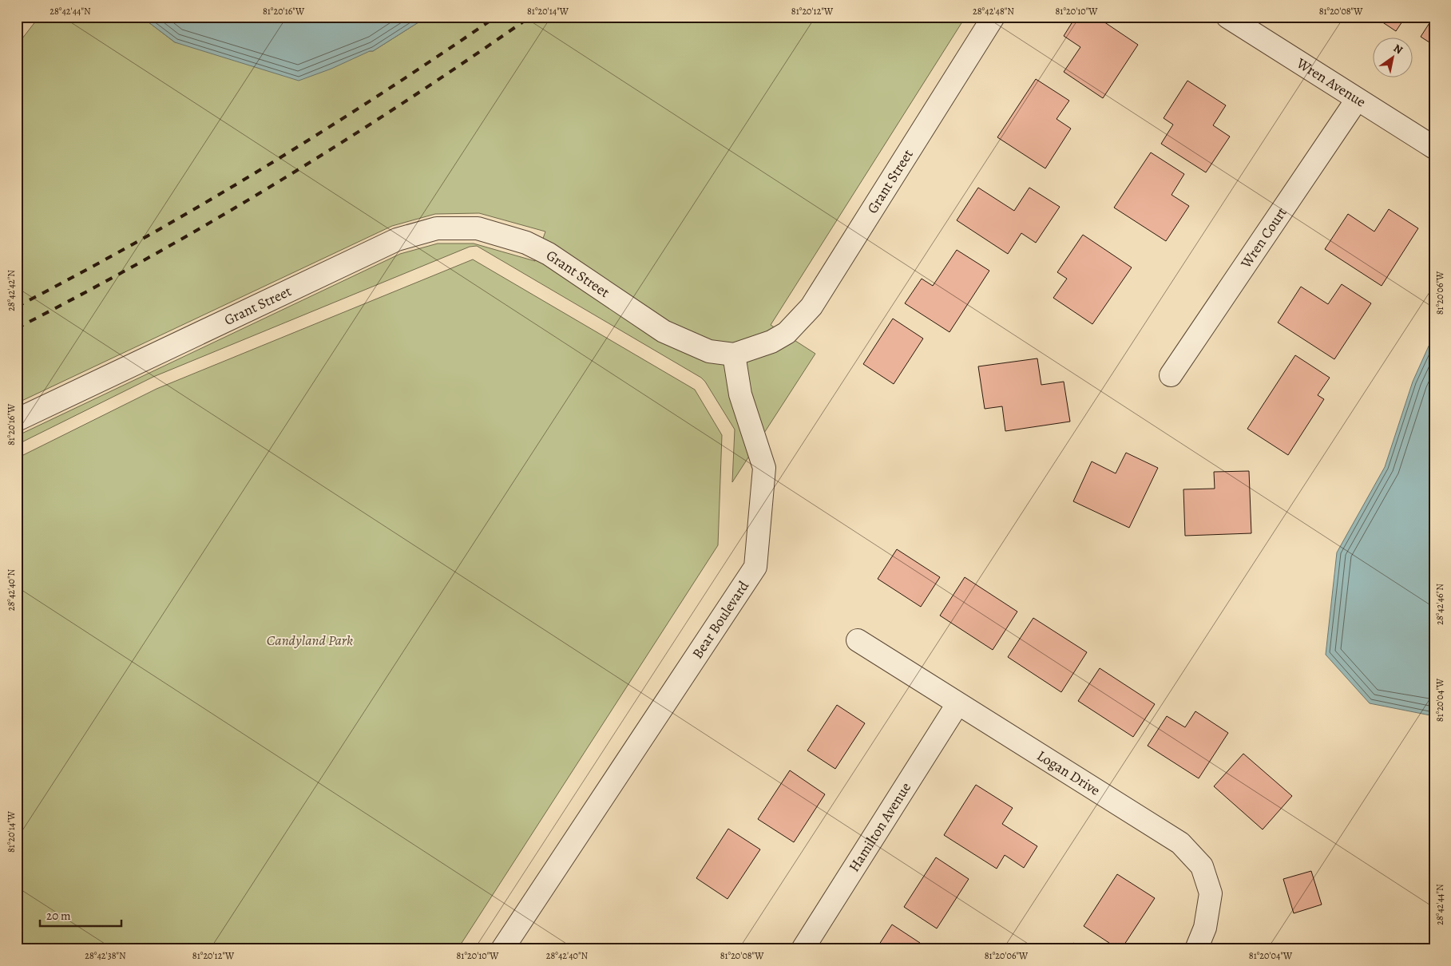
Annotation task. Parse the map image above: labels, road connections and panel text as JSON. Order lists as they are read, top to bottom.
{
  "streets": {
    "street": [
      "Wren Avenue",
      "Grant Street",
      "Wren Court",
      "Bear Boulevard",
      "Logan Drive",
      "Hamilton Avenue"
    ]
  },
  "crossings": [
    ["Wren Avenue", "Wren Court"],
    ["Grant Street", "Bear Boulevard"],
    ["Logan Drive", "Hamilton Avenue"]
  ],
  "parks": ["Candyland Park"],
  "scale_bar": "20 m",
  "north": "top right",
  "coordinates": [
    "28°42'44\"N",
    "81°20'16\"W",
    "81°20'14\"W",
    "81°20'12\"W",
    "28°42'48\"N",
    "81°20'10\"W",
    "81°20'08\"W",
    "28°42'42\"N",
    "81°20'06\"W",
    "28°42'40\"N",
    "28°42'46\"N",
    "81°20'04\"W",
    "28°42'38\"N"
  ]
}
